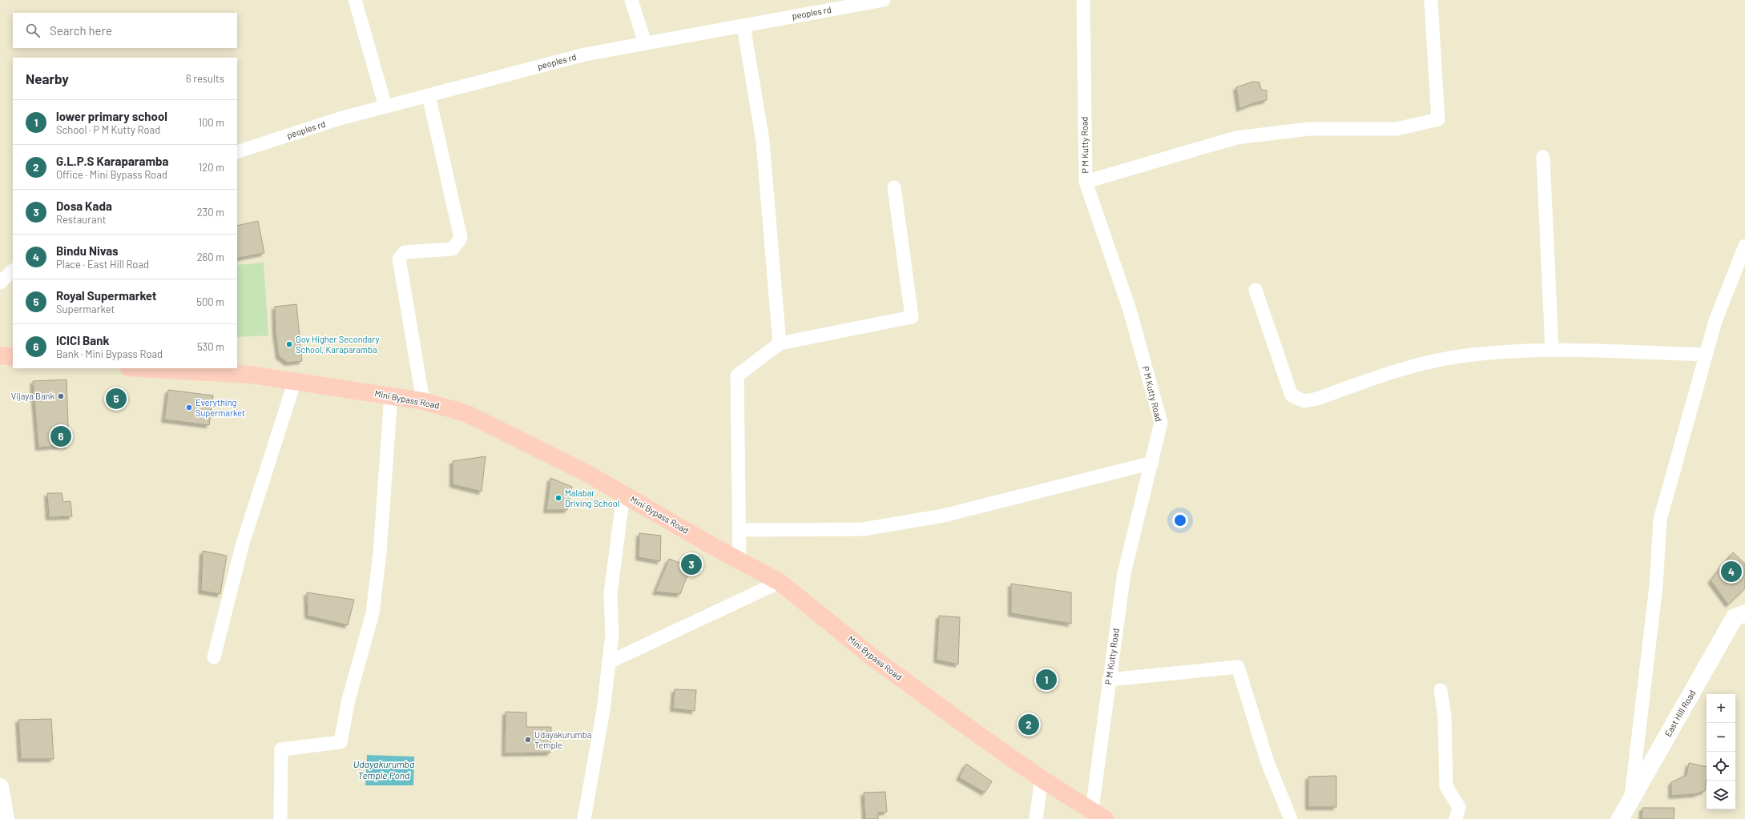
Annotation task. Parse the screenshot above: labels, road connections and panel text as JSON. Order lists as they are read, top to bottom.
{
  "streets": {
    "main road": ["Mini Bypass Road"],
    "street": ["peoples rd", "P M Kutty Road", "East Hill Road"]
  },
  "crossings": [
    ["P M Kutty Road", "Mini Bypass Road"]
  ],
  "water": ["Udayakurumba Temple Pond"],
  "places": [
    "Gov Higher Secondary School, Karaparamba",
    "Vijaya Bank",
    "Everything Supermarket",
    "Malabar Driving School",
    "Udayakurumba Temple"
  ],
  "page": {
    "search": "Search here",
    "heading": ["Nearby", "6 results"],
    "list": [
      {
        "mark": "1",
        "name": "lower primary school",
        "note": "School · P M Kutty Road",
        "value": "100 m"
      },
      {
        "mark": "2",
        "name": "G.L.P.S Karaparamba",
        "note": "Office · Mini Bypass Road",
        "value": "120 m"
      },
      {
        "mark": "3",
        "name": "Dosa Kada",
        "note": "Restaurant",
        "value": "230 m"
      },
      {
        "mark": "4",
        "name": "Bindu Nivas",
        "note": "Place · East Hill Road",
        "value": "260 m"
      },
      {
        "mark": "5",
        "name": "Royal Supermarket",
        "note": "Supermarket",
        "value": "500 m"
      },
      {
        "mark": "6",
        "name": "ICICI Bank",
        "note": "Bank · Mini Bypass Road",
        "value": "530 m"
      }
    ],
    "pins": [
      "5",
      "6",
      "3",
      "4",
      "1",
      "2"
    ],
    "map_buttons": ["+", "−"]
  }
}
